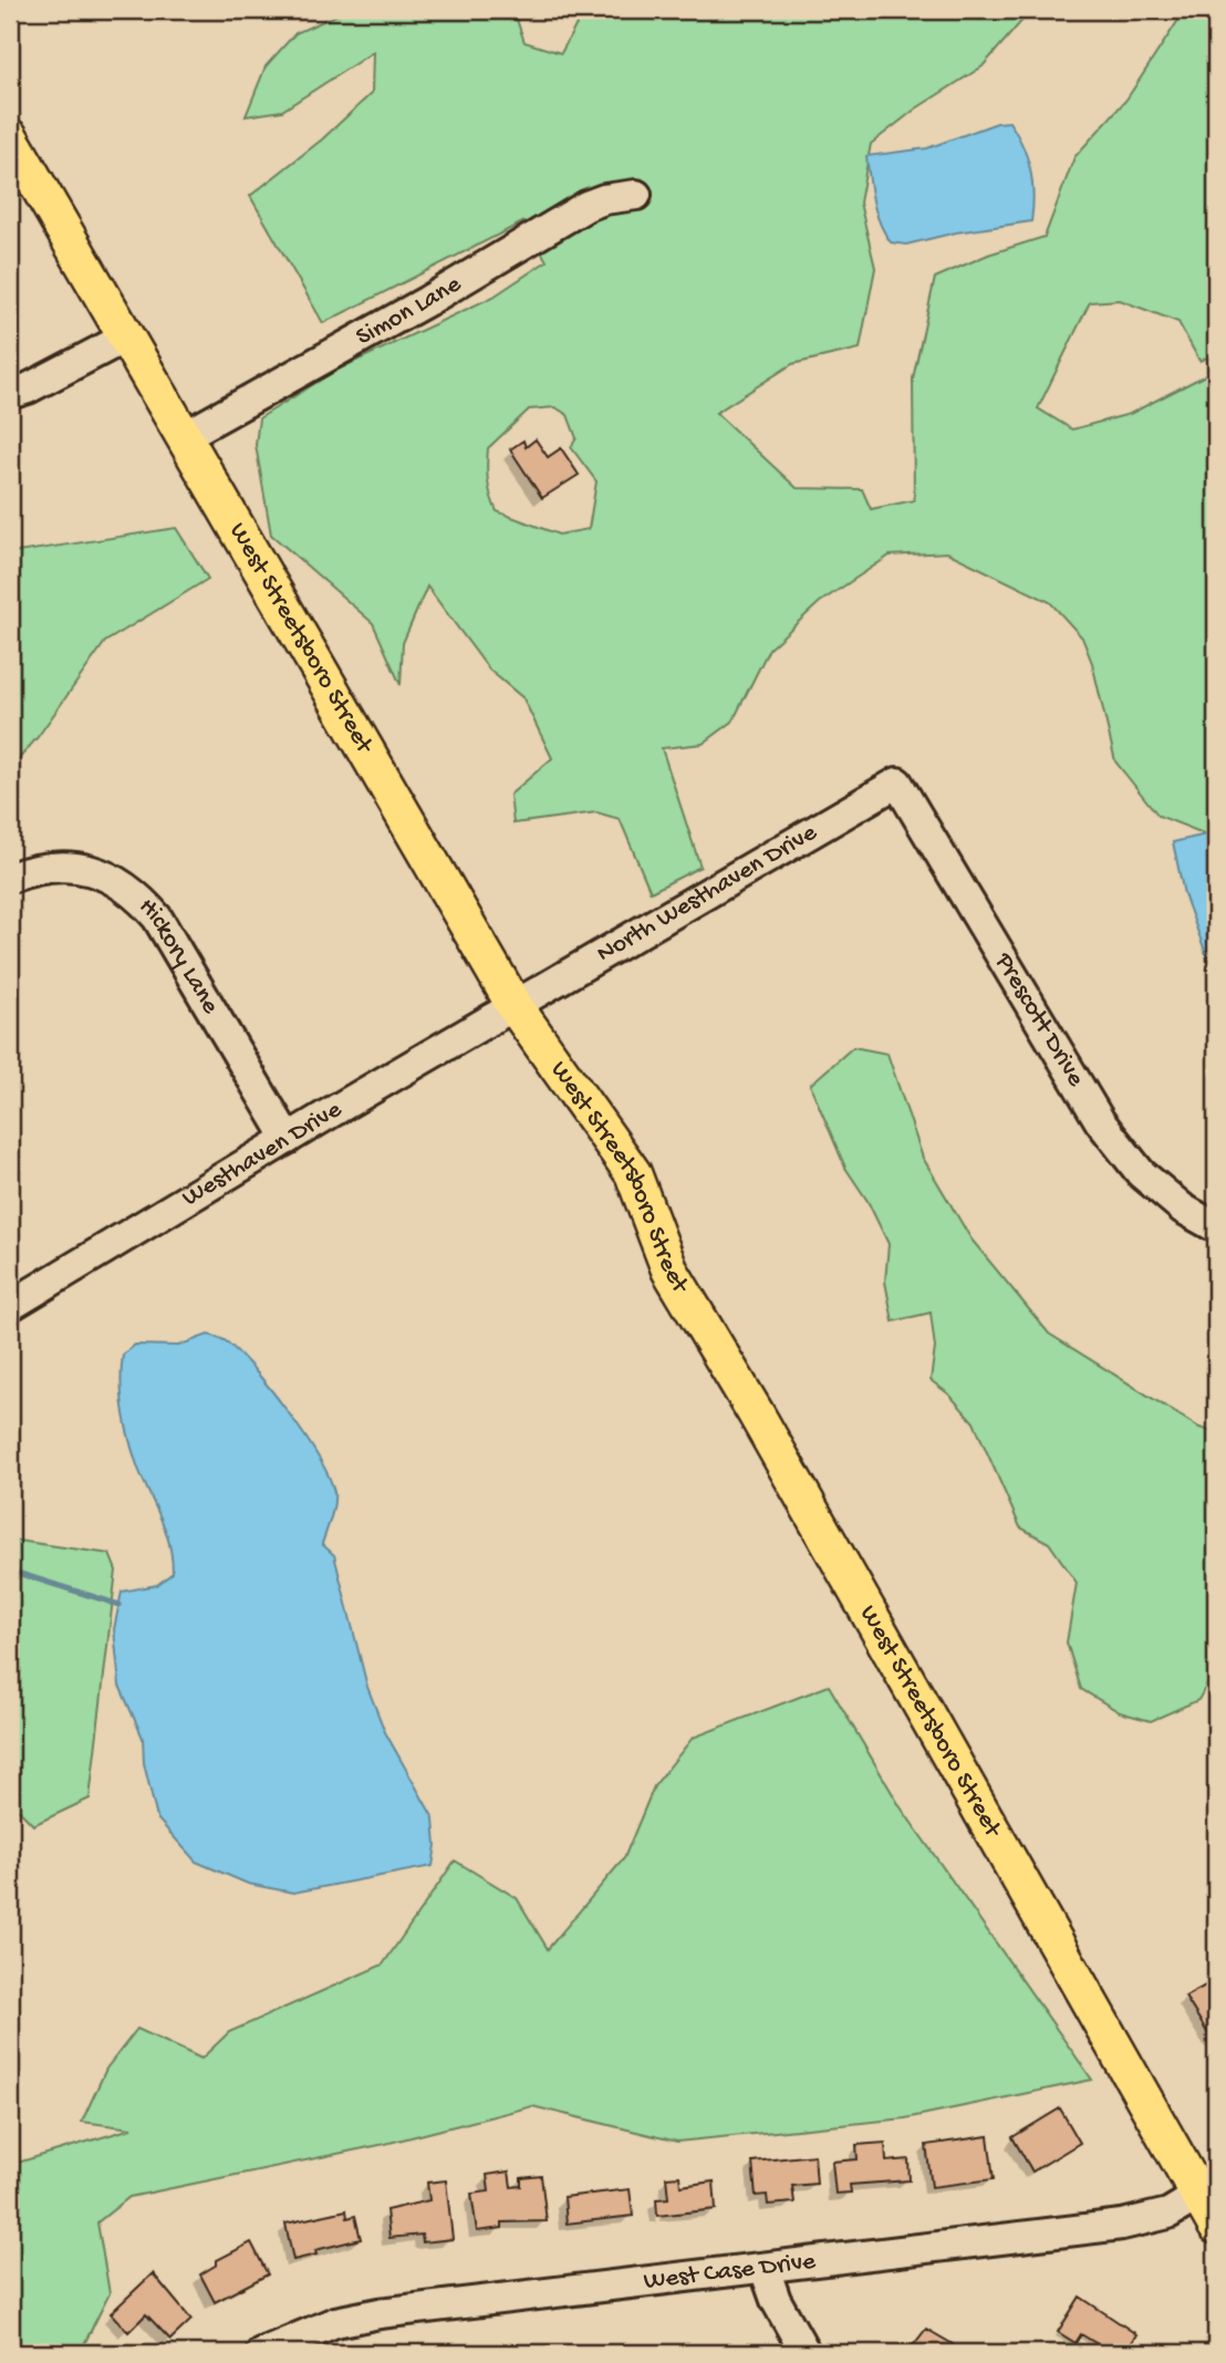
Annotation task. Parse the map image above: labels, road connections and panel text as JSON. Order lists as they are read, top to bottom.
{
  "streets": {
    "main road": ["West Streetsboro Street"],
    "street": [
      "Simon Lane",
      "North Westhaven Drive",
      "Hickory Lane",
      "Prescott Drive",
      "Westhaven Drive",
      "West Case Drive"
    ]
  },
  "crossings": [
    ["Simon Lane", "West Streetsboro Street"],
    ["West Streetsboro Street", "North Westhaven Drive"],
    ["West Streetsboro Street", "Westhaven Drive"],
    ["West Streetsboro Street", "West Case Drive"],
    ["North Westhaven Drive", "Prescott Drive"],
    ["North Westhaven Drive", "Westhaven Drive"],
    ["Hickory Lane", "Westhaven Drive"]
  ]
}
